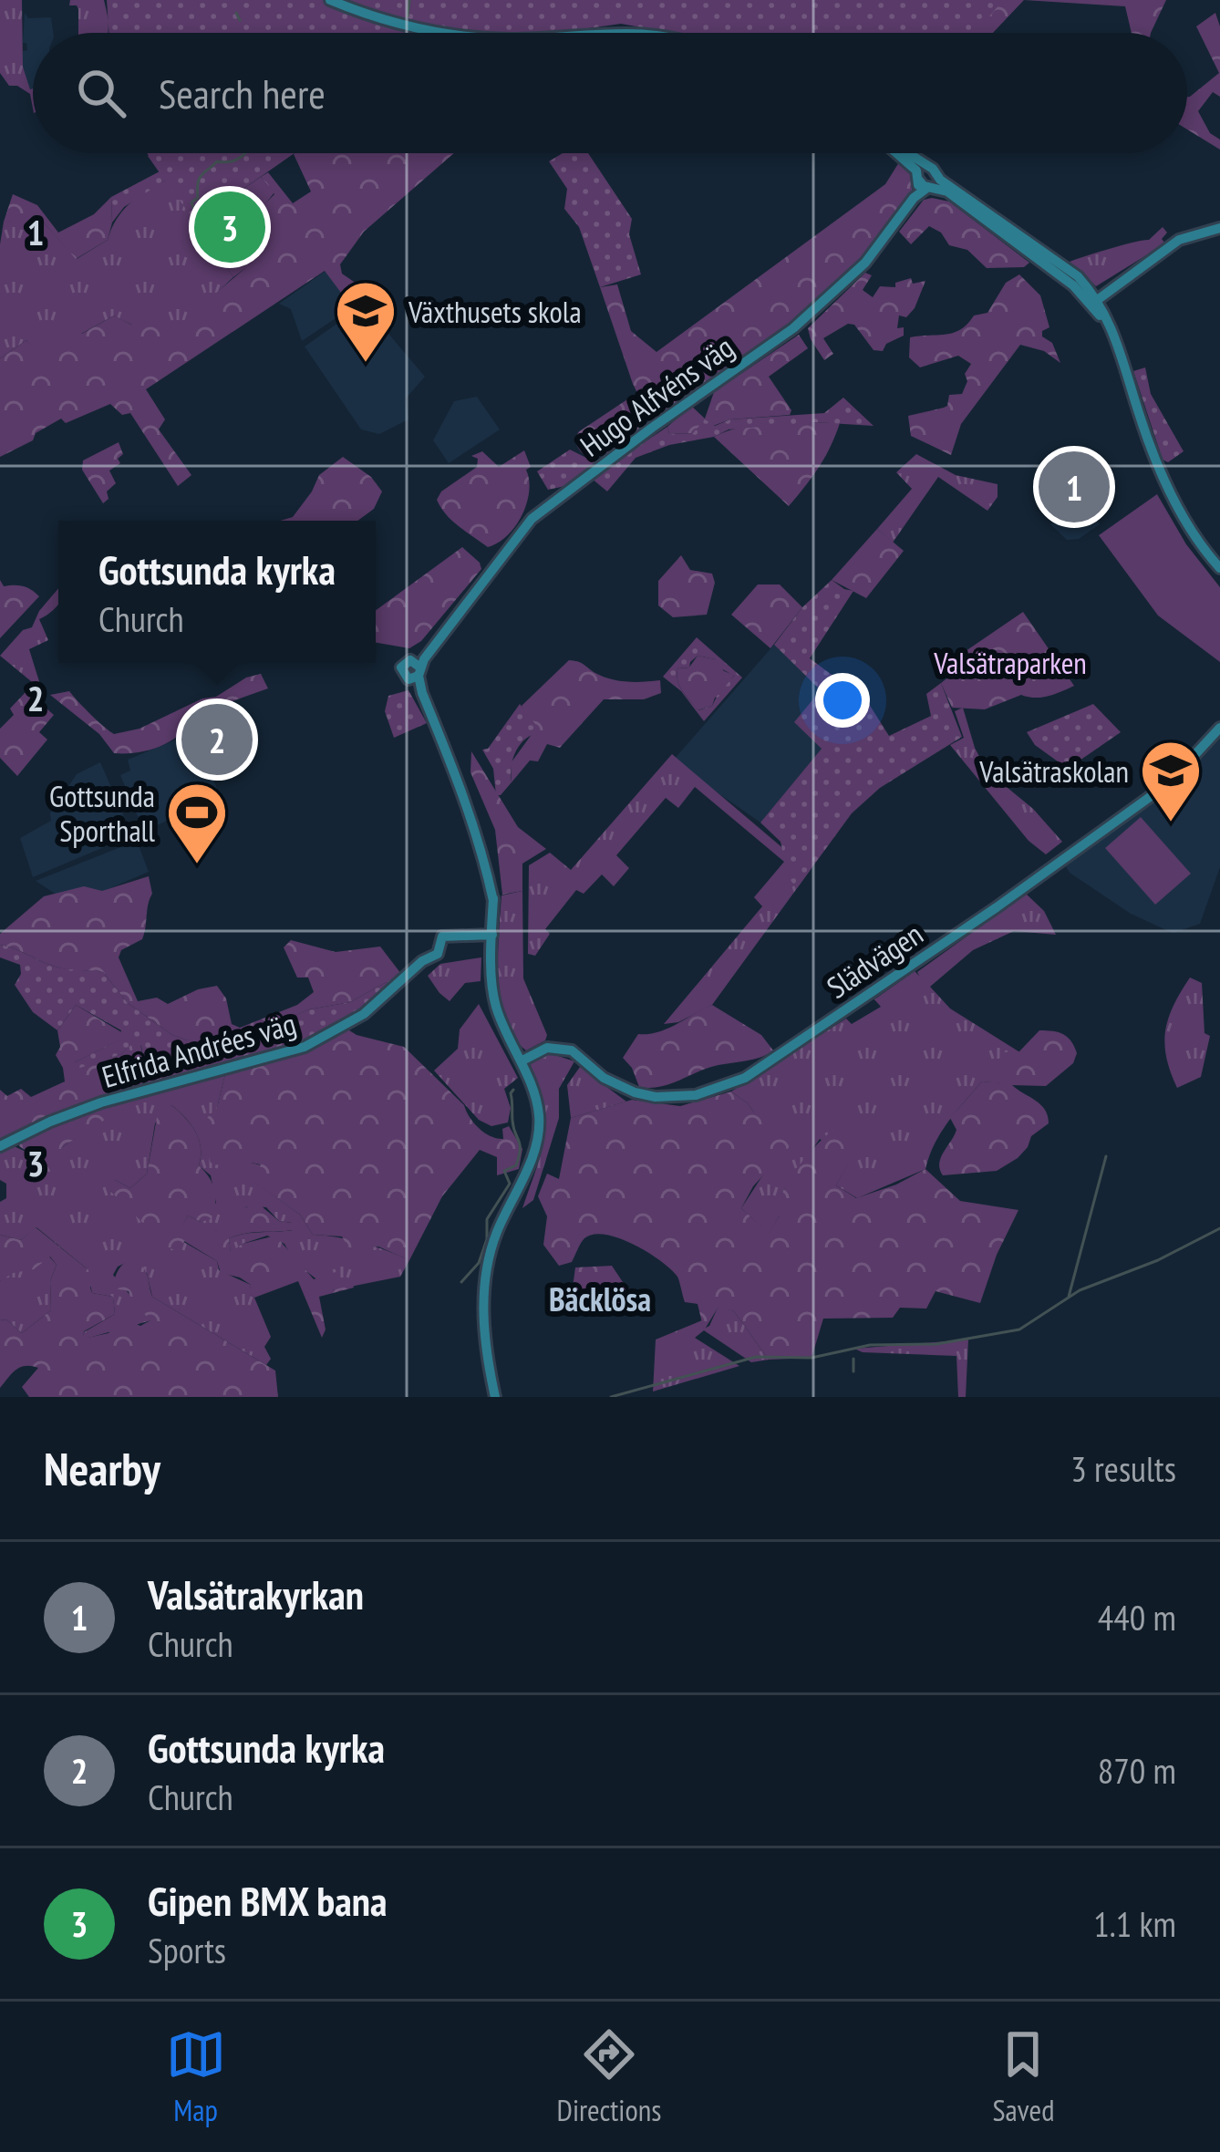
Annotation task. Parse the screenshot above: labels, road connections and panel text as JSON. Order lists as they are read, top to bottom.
{
  "streets": {
    "street": ["Hugo Alfvéns väg", "Slädvägen", "Elfrida Andrées väg"]
  },
  "crossings": [
    ["Hugo Alfvéns väg", "Elfrida Andrées väg"]
  ],
  "districts": ["Bäcklösa"],
  "parks": ["Valsätraparken"],
  "places": {
    "school or university": ["Växthusets skola", "Valsätraskolan"],
    "sports": ["Gottsunda Sporthall"]
  },
  "page": {
    "search": "Search here",
    "pins": ["3", "1", "2"],
    "popup": ["Gottsunda kyrka", "Church"],
    "heading": ["Nearby", "3 results"],
    "list": [
      {
        "mark": "1",
        "name": "Valsätrakyrkan",
        "note": "Church",
        "value": "440 m"
      },
      {
        "mark": "2",
        "name": "Gottsunda kyrka",
        "note": "Church",
        "value": "870 m"
      },
      {
        "mark": "3",
        "name": "Gipen BMX bana",
        "note": "Sports",
        "value": "1.1 km"
      }
    ],
    "nav": ["Map", "Directions", "Saved"]
  },
  "grid": {
    "rows": ["1", "2", "3"]
  }
}
